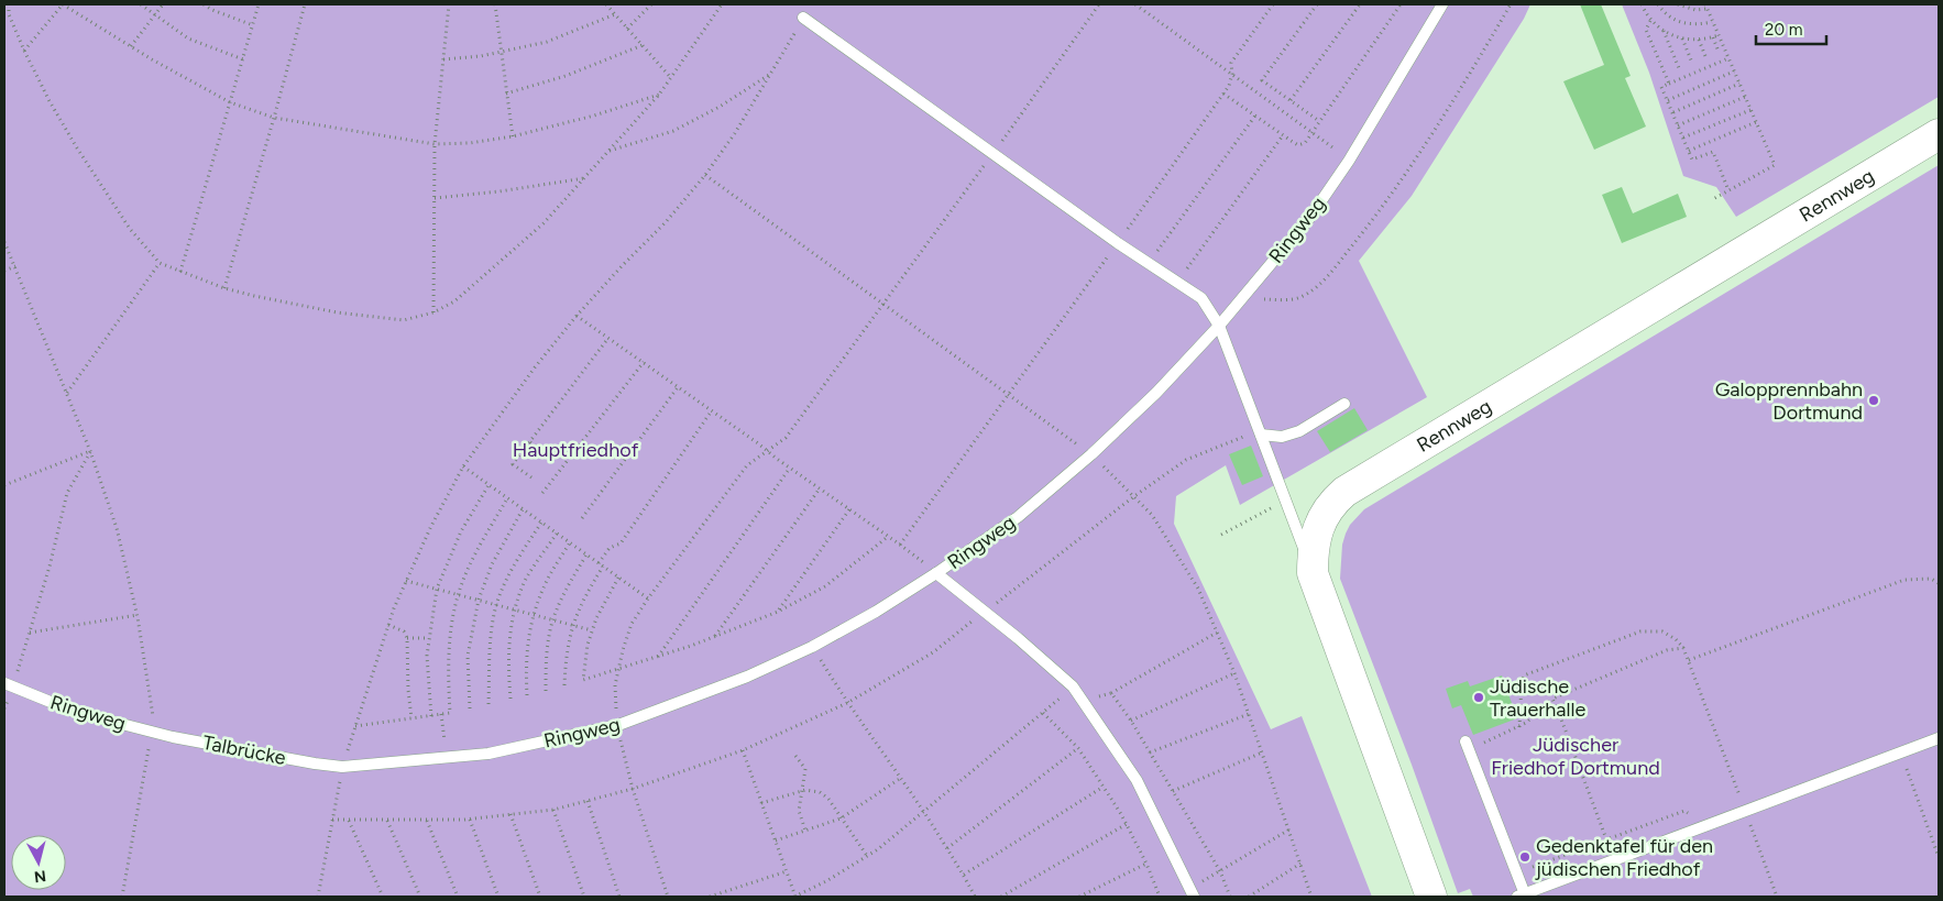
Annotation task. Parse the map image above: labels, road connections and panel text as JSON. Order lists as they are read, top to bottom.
{
  "streets": {
    "street": ["Rennweg"],
    "lane": ["Ringweg", "Talbrücke"]
  },
  "crossings": [
    ["Ringweg", "Talbrücke"]
  ],
  "parks": ["Hauptfriedhof", "Jüdischer Friedhof Dortmund"],
  "places": ["Galopprennbahn Dortmund", "Jüdische Trauerhalle", "Gedenktafel für den jüdischen Friedhof"],
  "scale_bar": "20 m",
  "north": "bottom"
}
